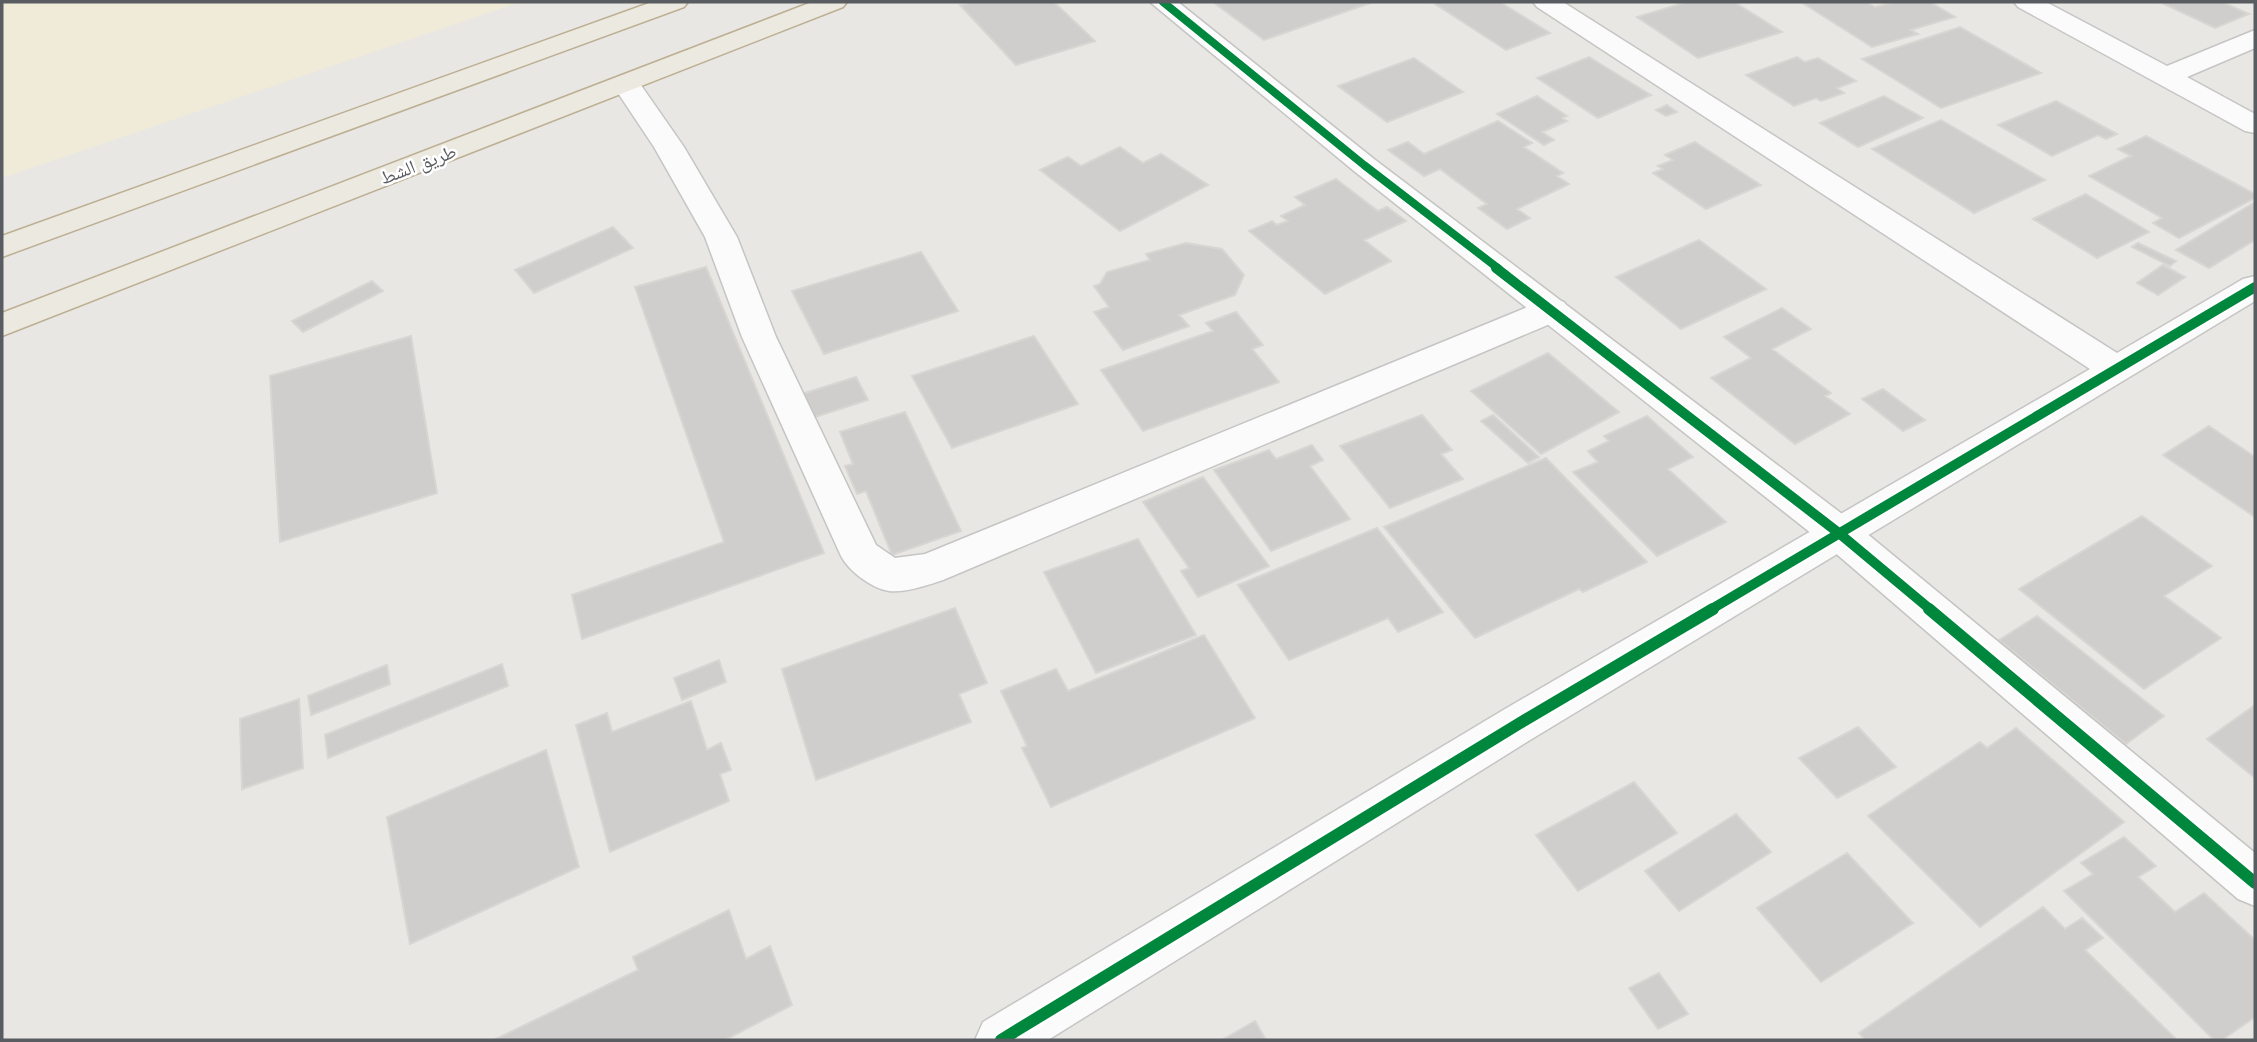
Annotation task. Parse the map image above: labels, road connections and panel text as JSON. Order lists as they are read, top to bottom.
{
  "streets": {
    "highway": ["طريق الشط"]
  }
}
